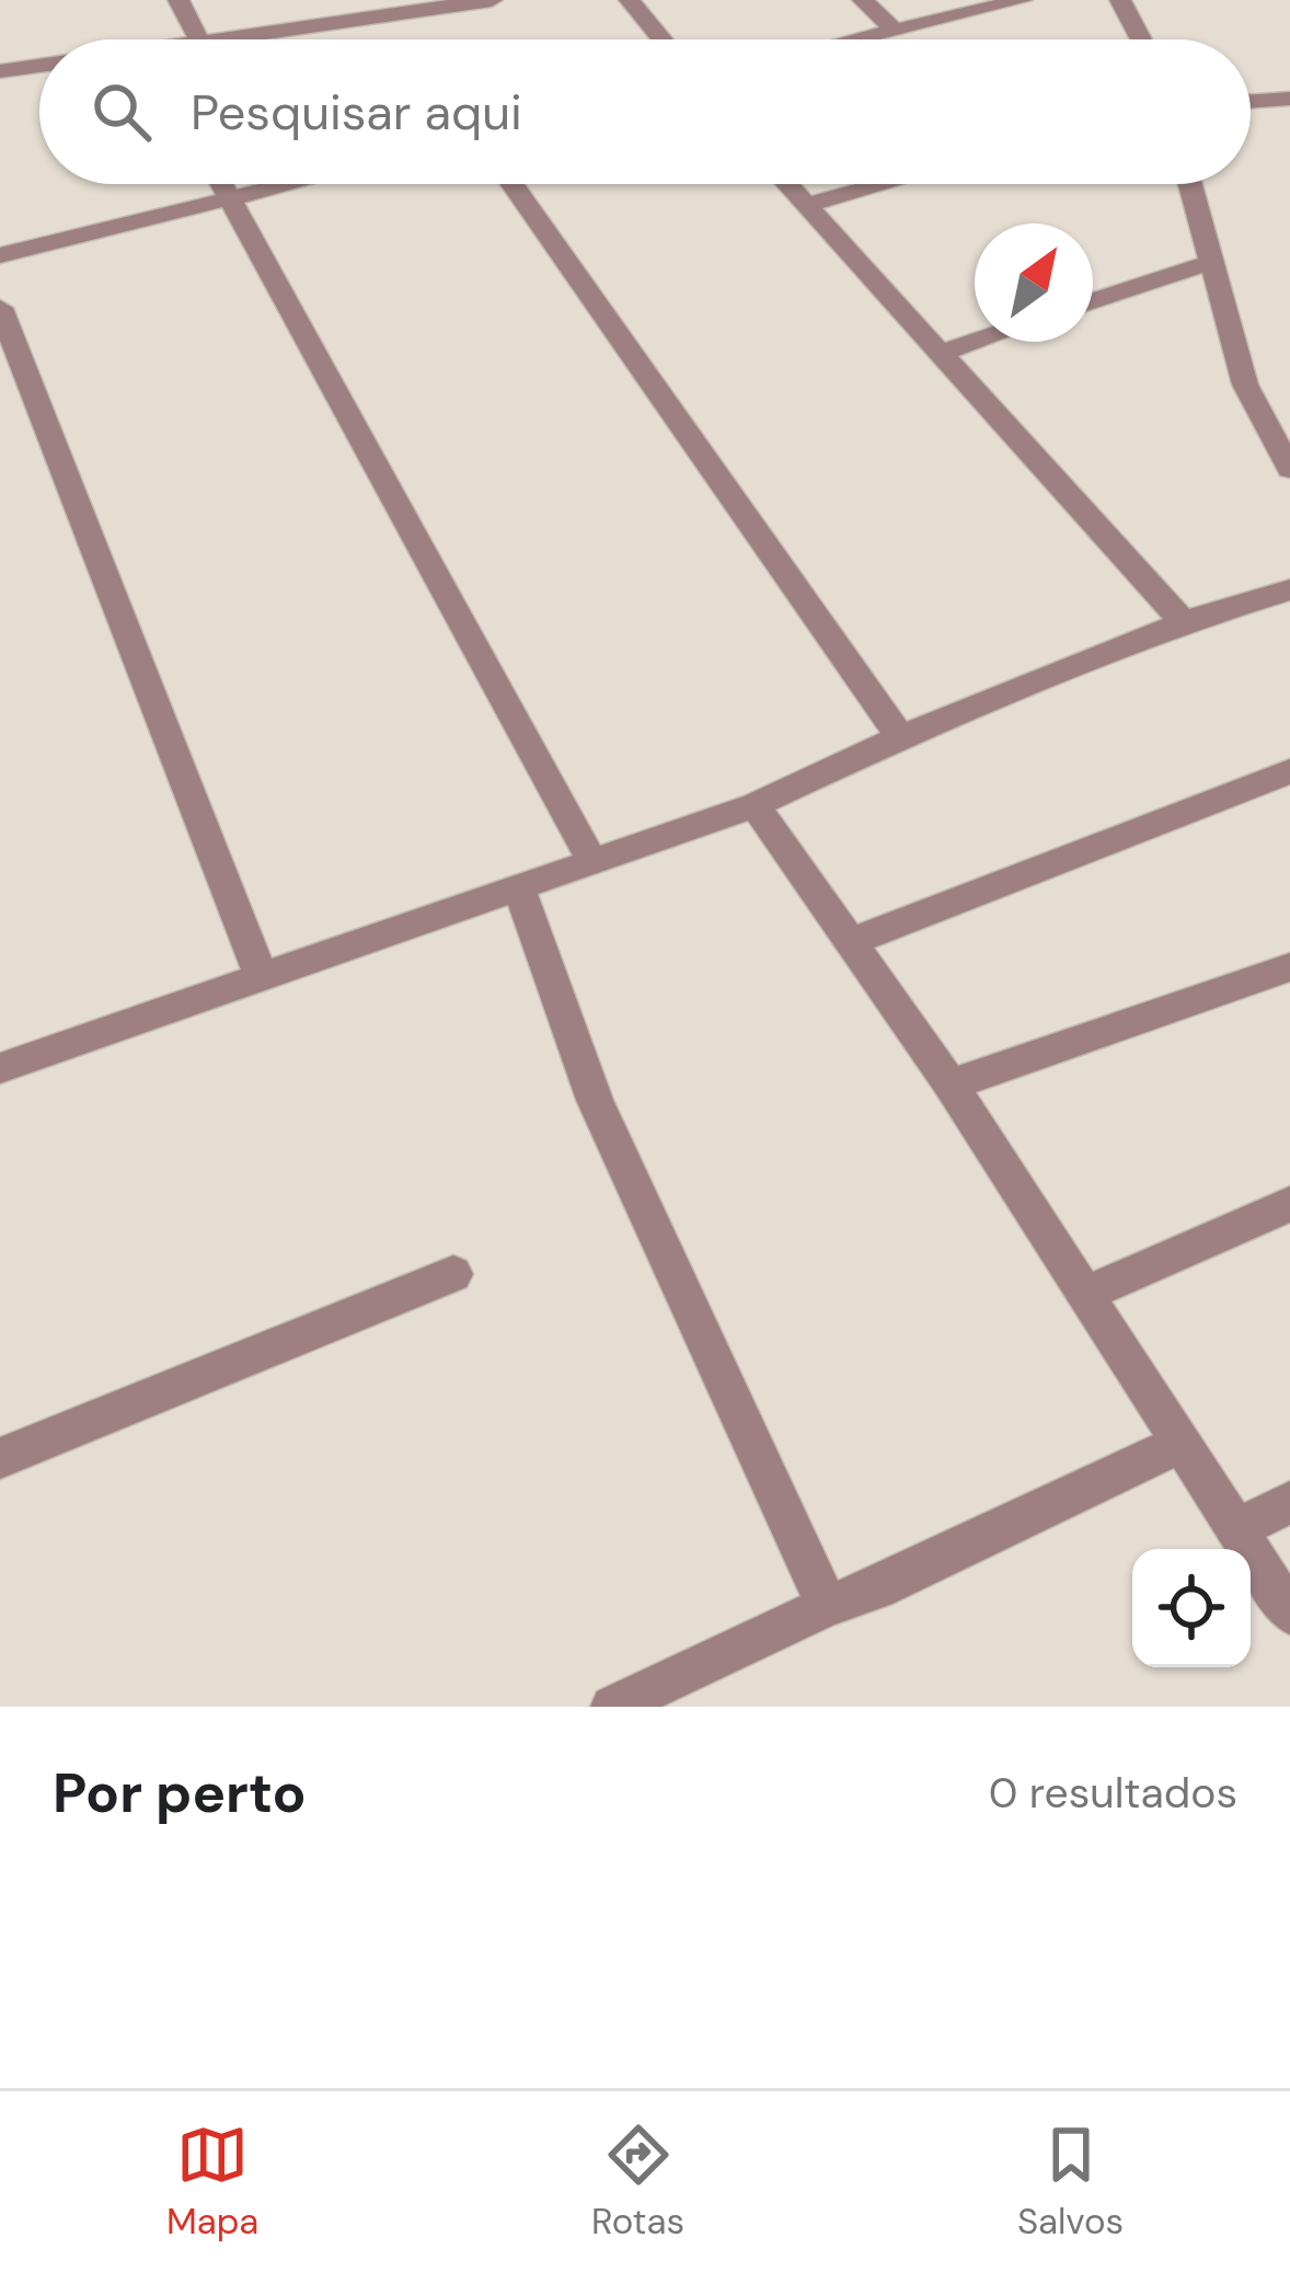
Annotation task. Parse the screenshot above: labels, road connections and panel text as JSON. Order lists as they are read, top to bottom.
{
  "north": "top right",
  "page": {
    "search": "Pesquisar aqui",
    "heading": ["Por perto", "0 resultados"],
    "nav": ["Mapa", "Rotas", "Salvos"]
  }
}
